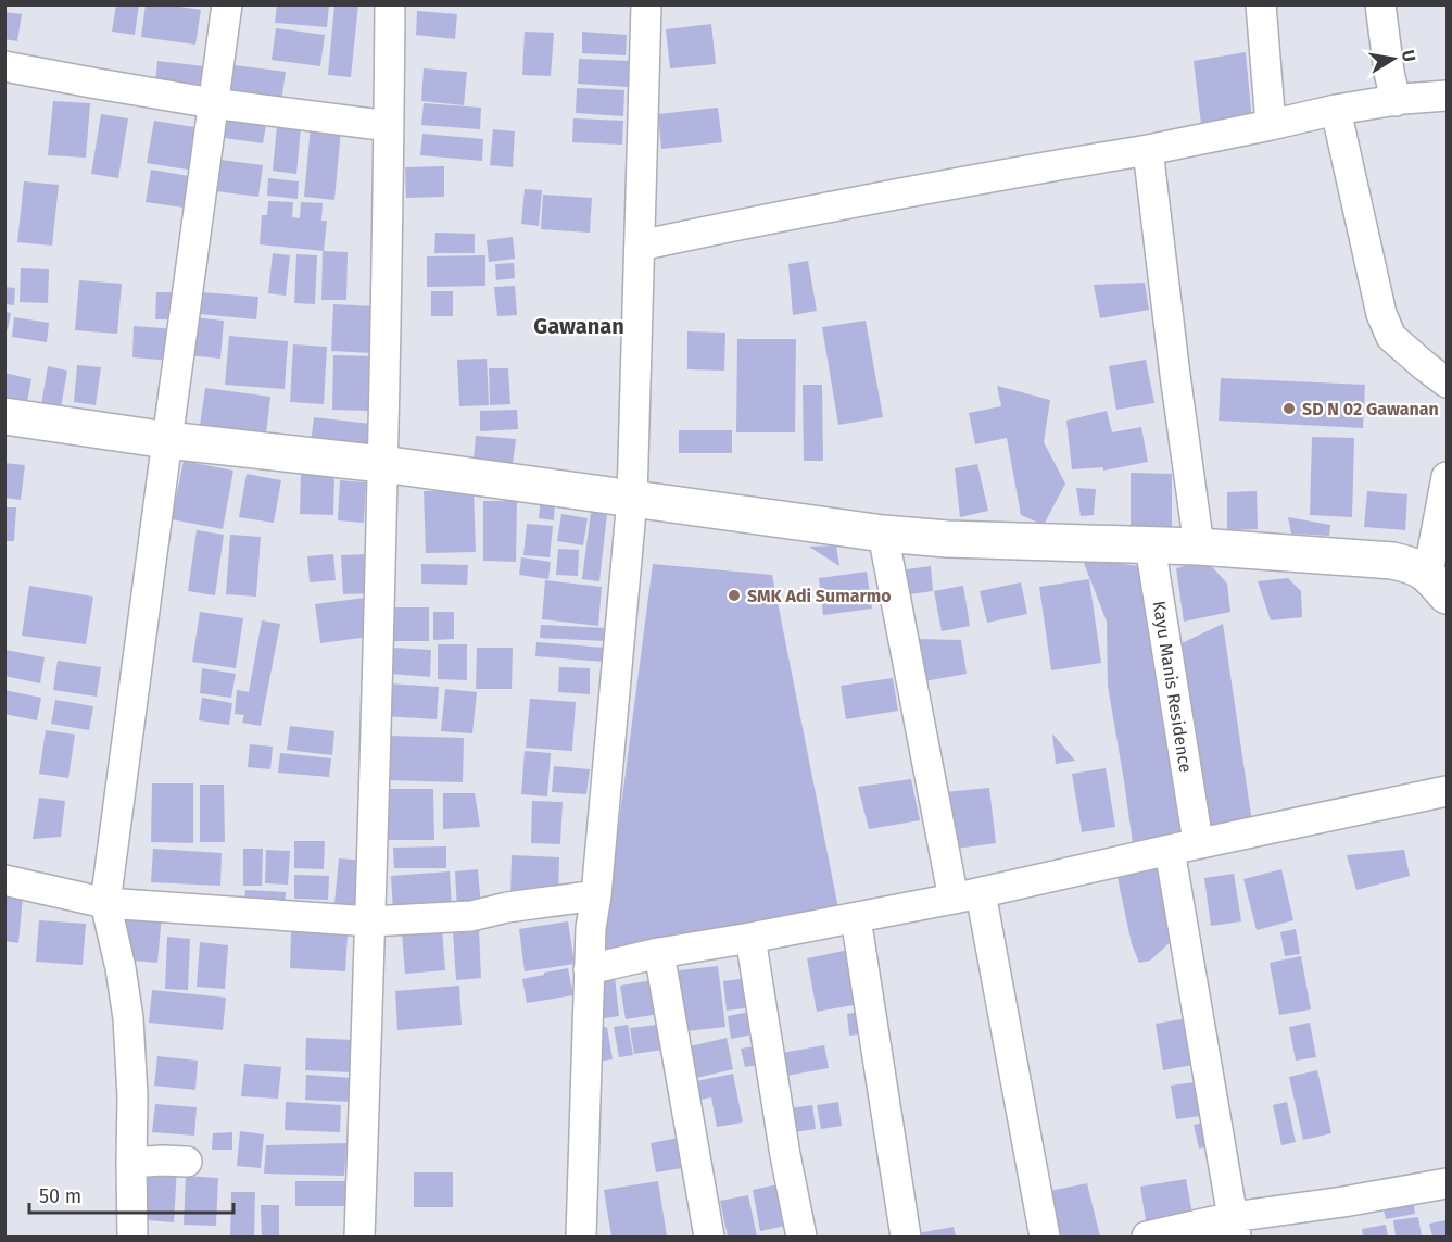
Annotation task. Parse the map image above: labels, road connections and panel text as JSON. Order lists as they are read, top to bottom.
{
  "streets": {
    "street": ["Kayu Manis Residence"]
  },
  "districts": ["Gawanan"],
  "places": ["SD N 02 Gawanan", "SMK Adi Sumarmo"],
  "scale_bar": "50 m",
  "north": "right"
}
